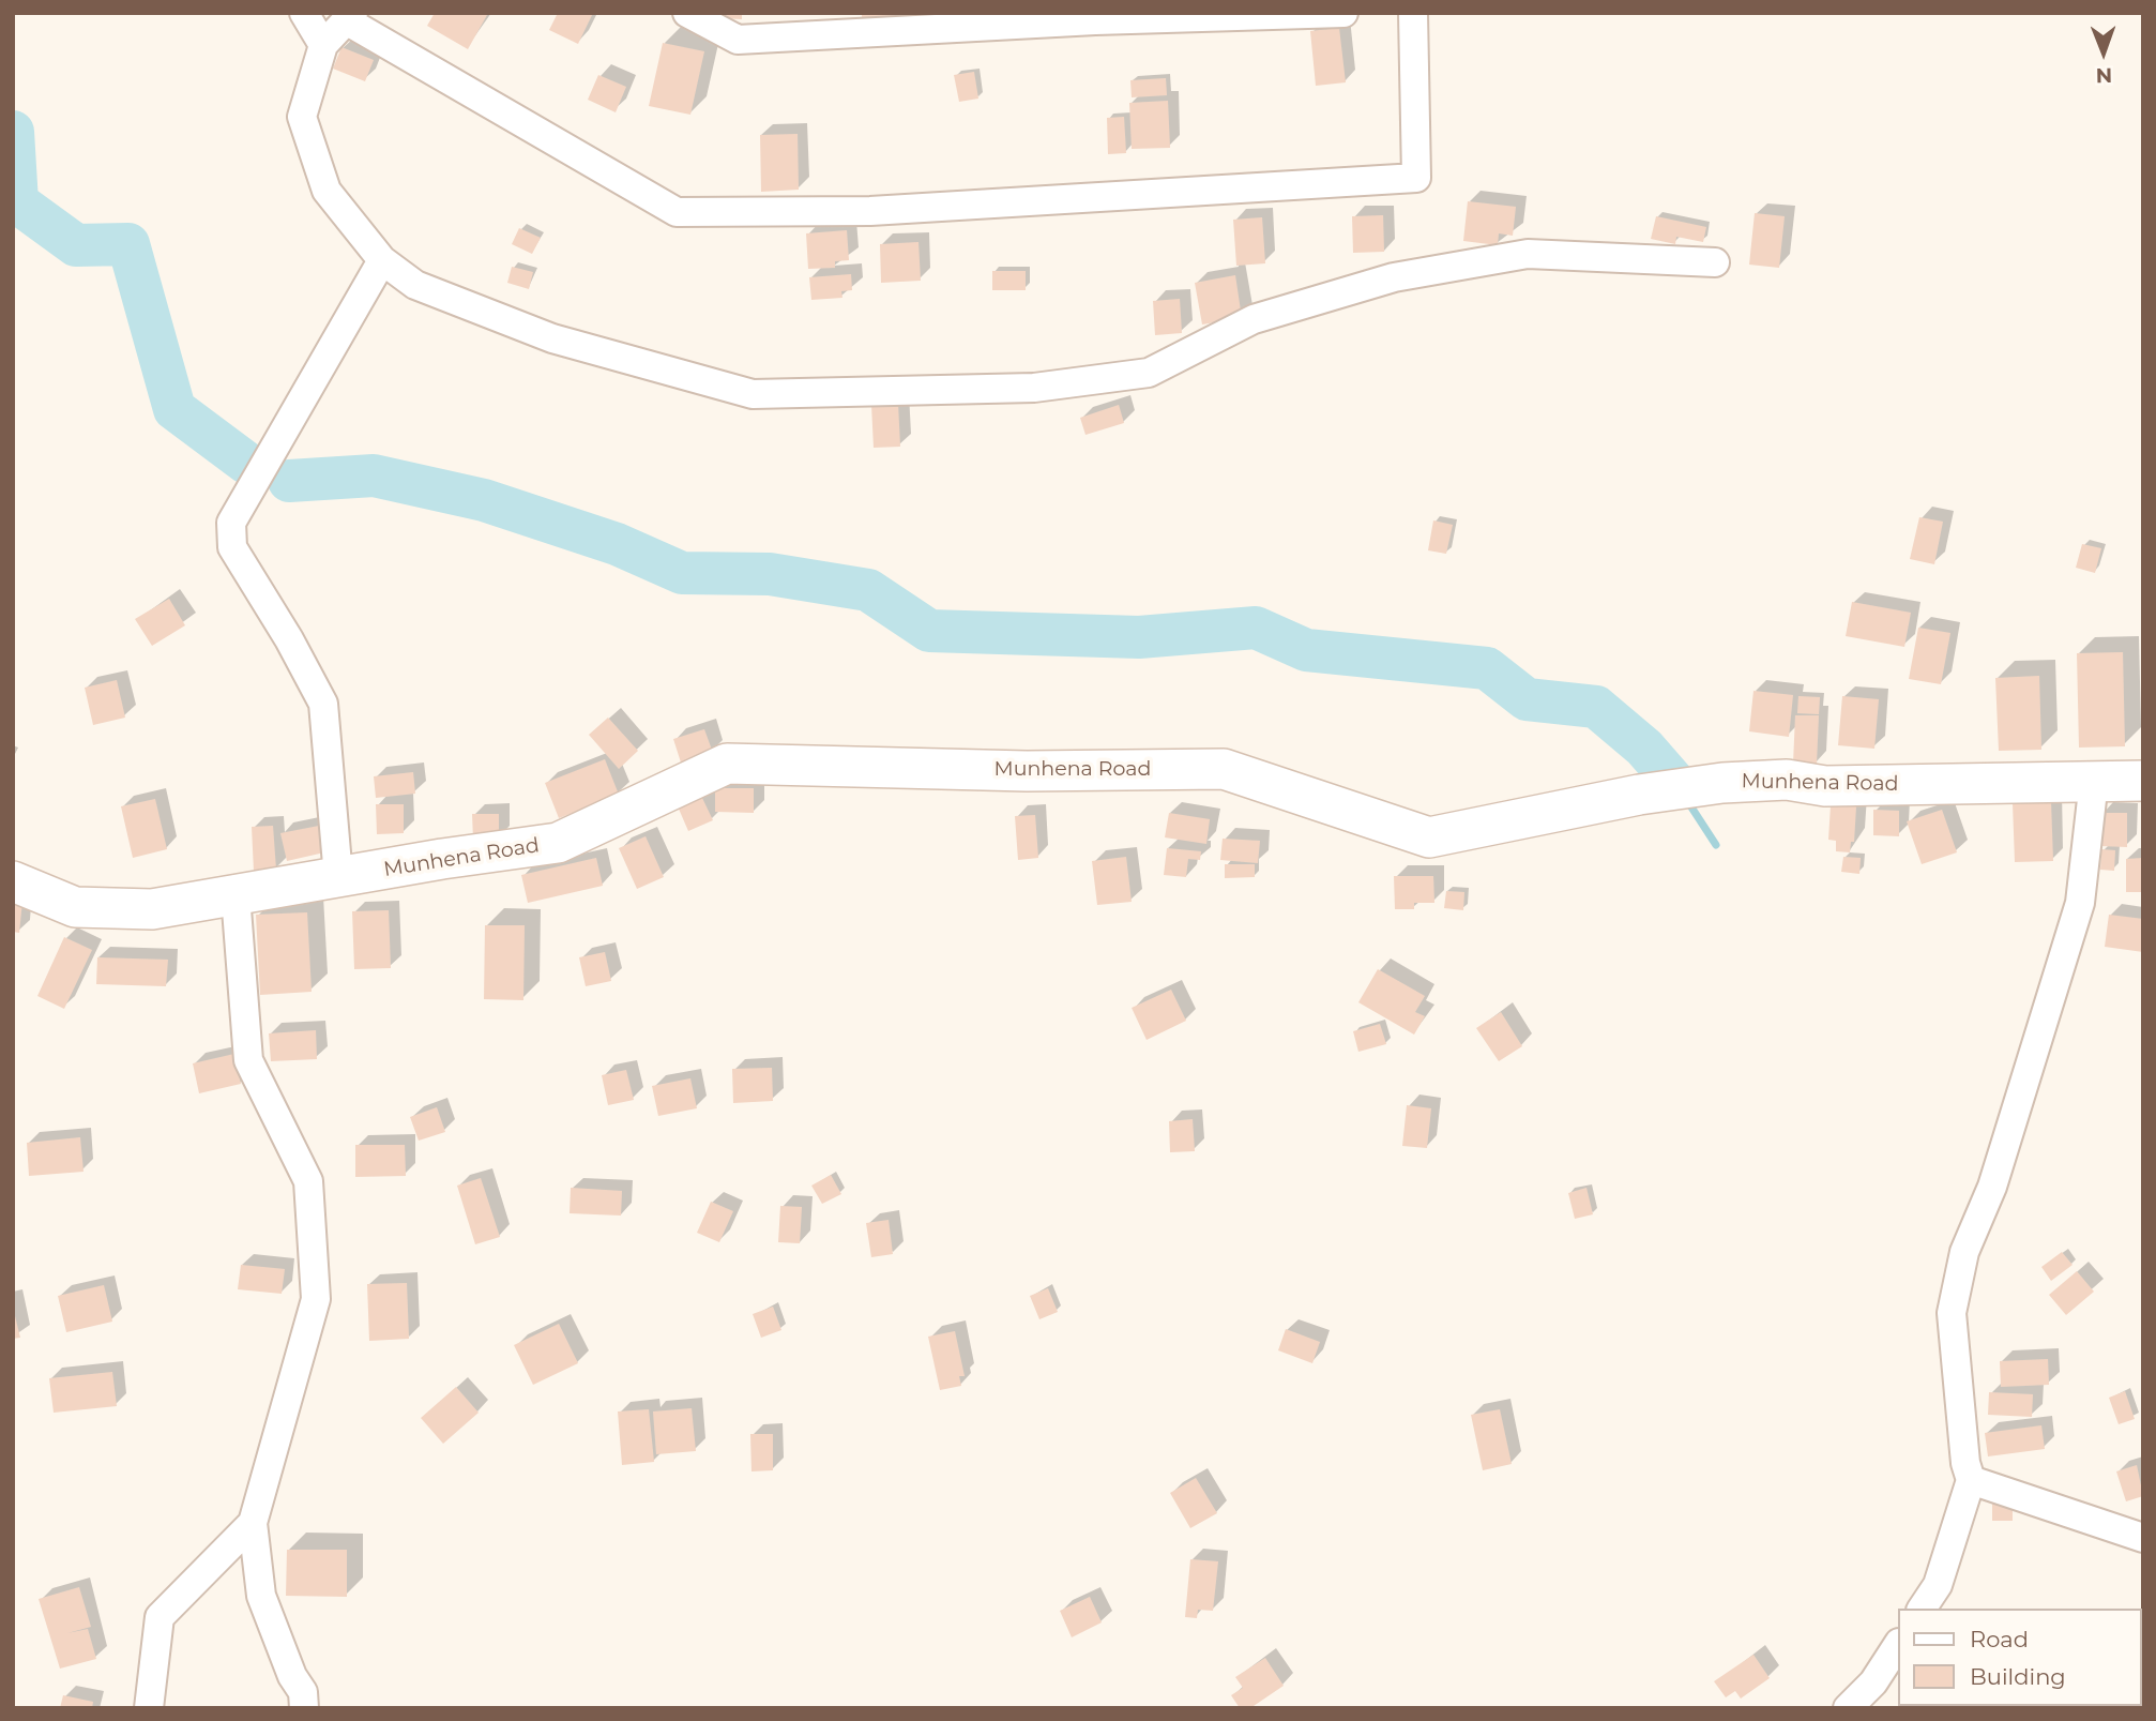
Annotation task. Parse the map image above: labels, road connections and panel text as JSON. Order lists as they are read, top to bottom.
{
  "streets": {
    "street": ["Munhena Road"]
  },
  "legend": ["Road", "Building"],
  "north": "bottom"
}
